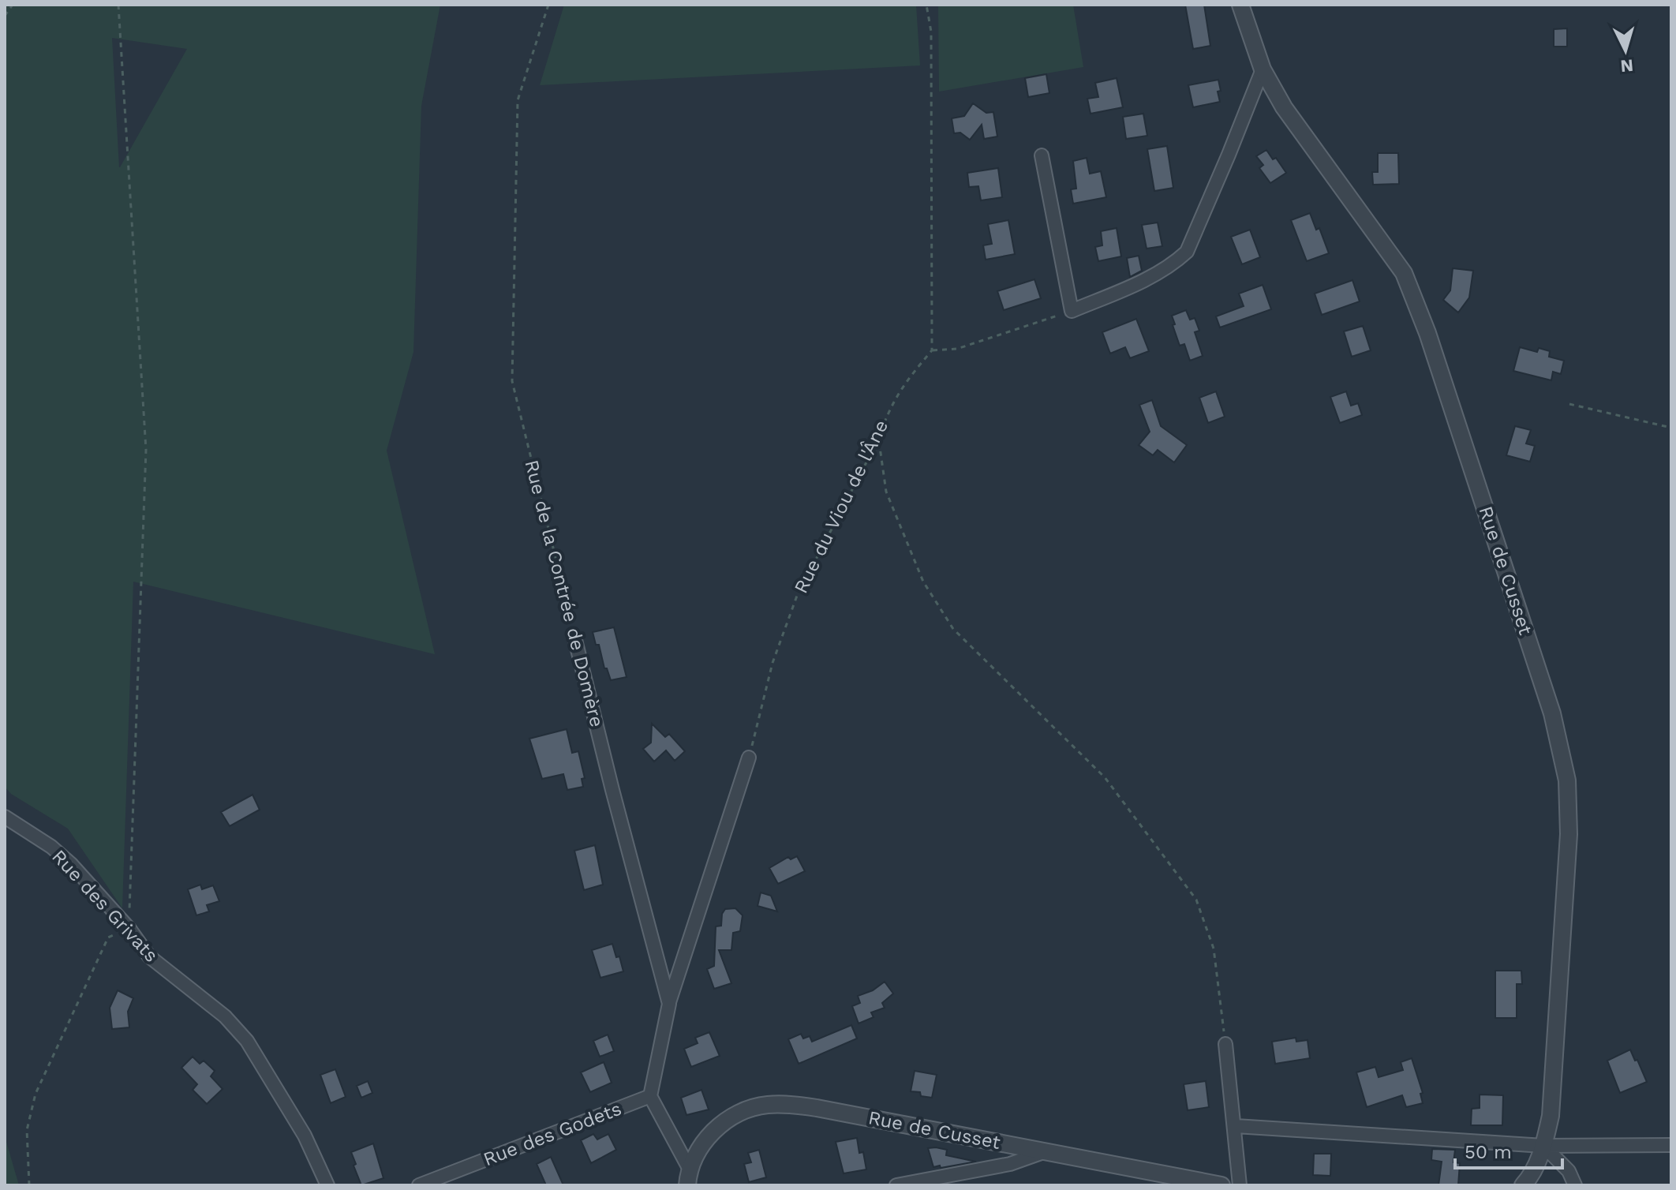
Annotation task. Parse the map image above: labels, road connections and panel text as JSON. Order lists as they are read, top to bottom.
{
  "streets": {
    "street": [
      "Rue de Cusset",
      "Rue de la Contrée de Domère",
      "Rue des Grivats",
      "Rue des Godets"
    ],
    "path": ["Rue du Viou de l'Âne"]
  },
  "crossings": [
    ["Rue de la Contrée de Domère", "Rue des Godets"]
  ],
  "scale_bar": "50 m",
  "north": "bottom"
}
